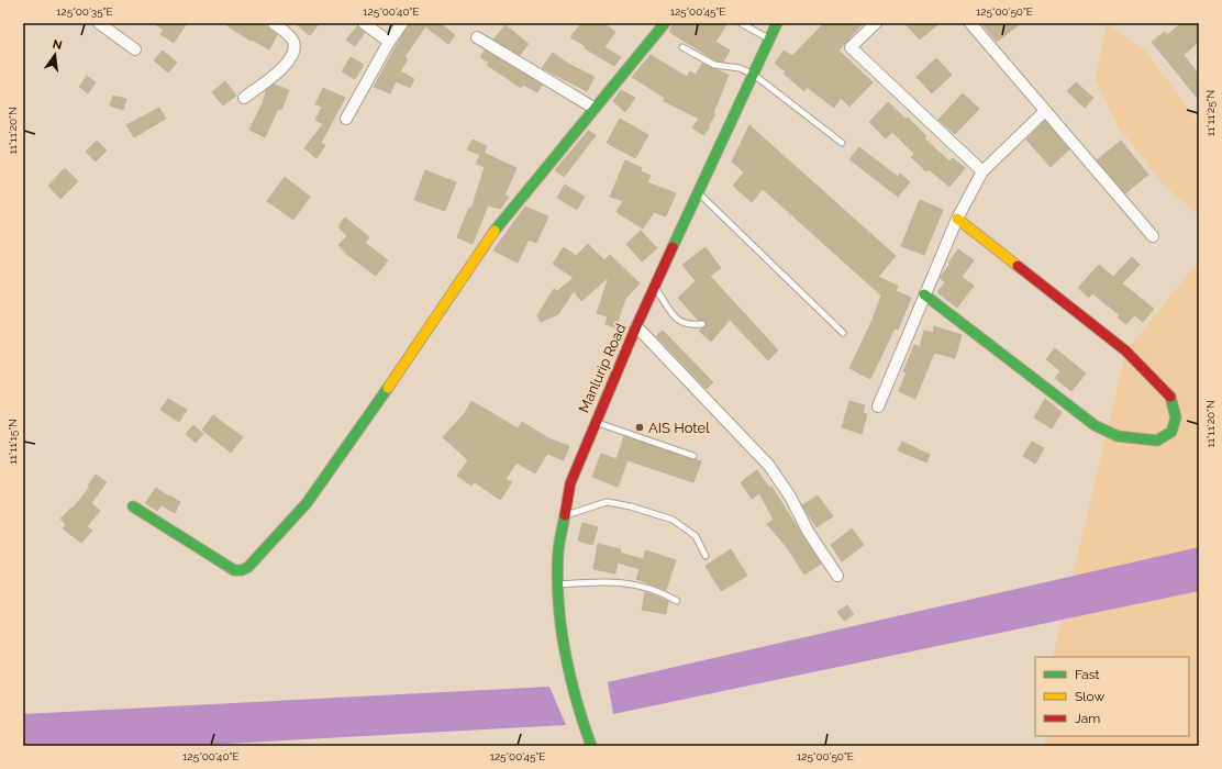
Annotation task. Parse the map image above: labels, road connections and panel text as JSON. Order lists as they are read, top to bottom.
{
  "streets": {
    "street": ["Manlurip Road"]
  },
  "places": ["AIS Hotel"],
  "legend": ["Fast", "Slow", "Jam"],
  "north": "top",
  "coordinates": [
    "125°00'35\"E",
    "125°00'40\"E",
    "125°00'45\"E",
    "125°00'50\"E",
    "11°11'25\"N",
    "11°11'20\"N",
    "11°11'15\"N"
  ]
}
